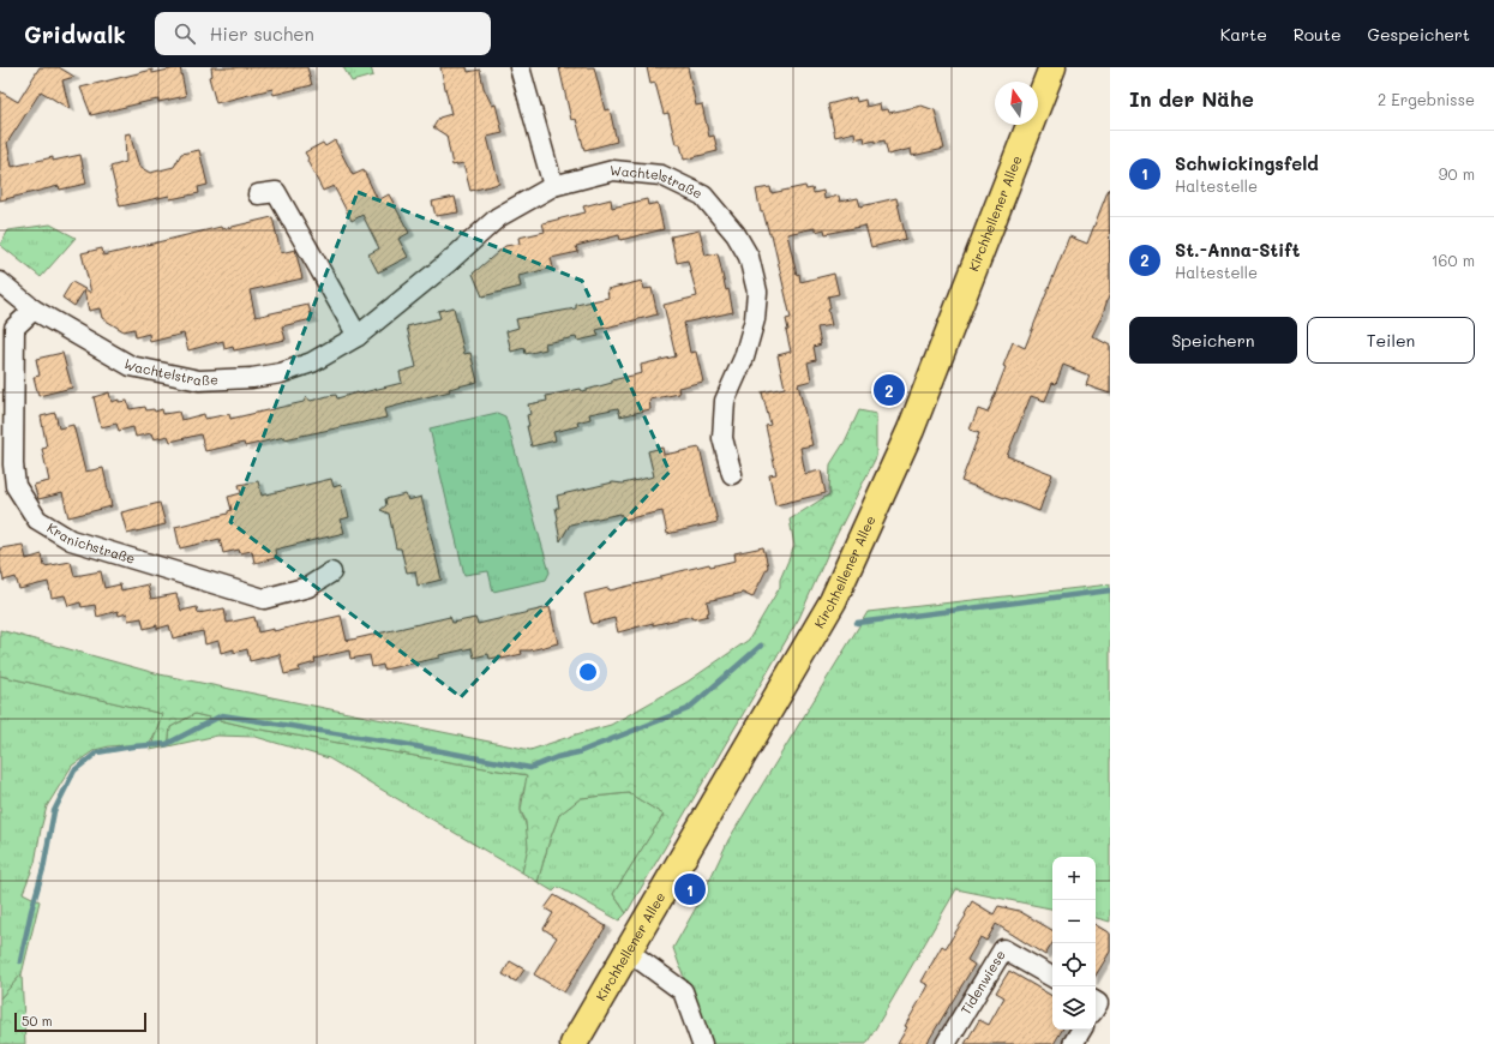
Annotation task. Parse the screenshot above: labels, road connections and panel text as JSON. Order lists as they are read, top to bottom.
{
  "streets": {
    "main road": ["Kirchhellener Allee"],
    "street": ["Wachtelstraße", "Kranichstraße", "Tidenwiese"]
  },
  "crossings": [
    ["Wachtelstraße", "Kranichstraße"]
  ],
  "scale_bar": "50 m",
  "north": "top",
  "page": {
    "header": "Gridwalk",
    "search": "Hier suchen",
    "nav": ["Karte", "Route", "Gespeichert"],
    "heading": ["In der Nähe", "2 Ergebnisse"],
    "list": [
      {
        "mark": "1",
        "name": "Schwickingsfeld",
        "note": "Haltestelle",
        "value": "90 m"
      },
      {
        "mark": "2",
        "name": "St.-Anna-Stift",
        "note": "Haltestelle",
        "value": "160 m"
      }
    ],
    "buttons": ["Speichern", "Teilen"],
    "pins": ["2", "1"],
    "map_buttons": ["+", "−"],
    "scale": "50 m"
  }
}
